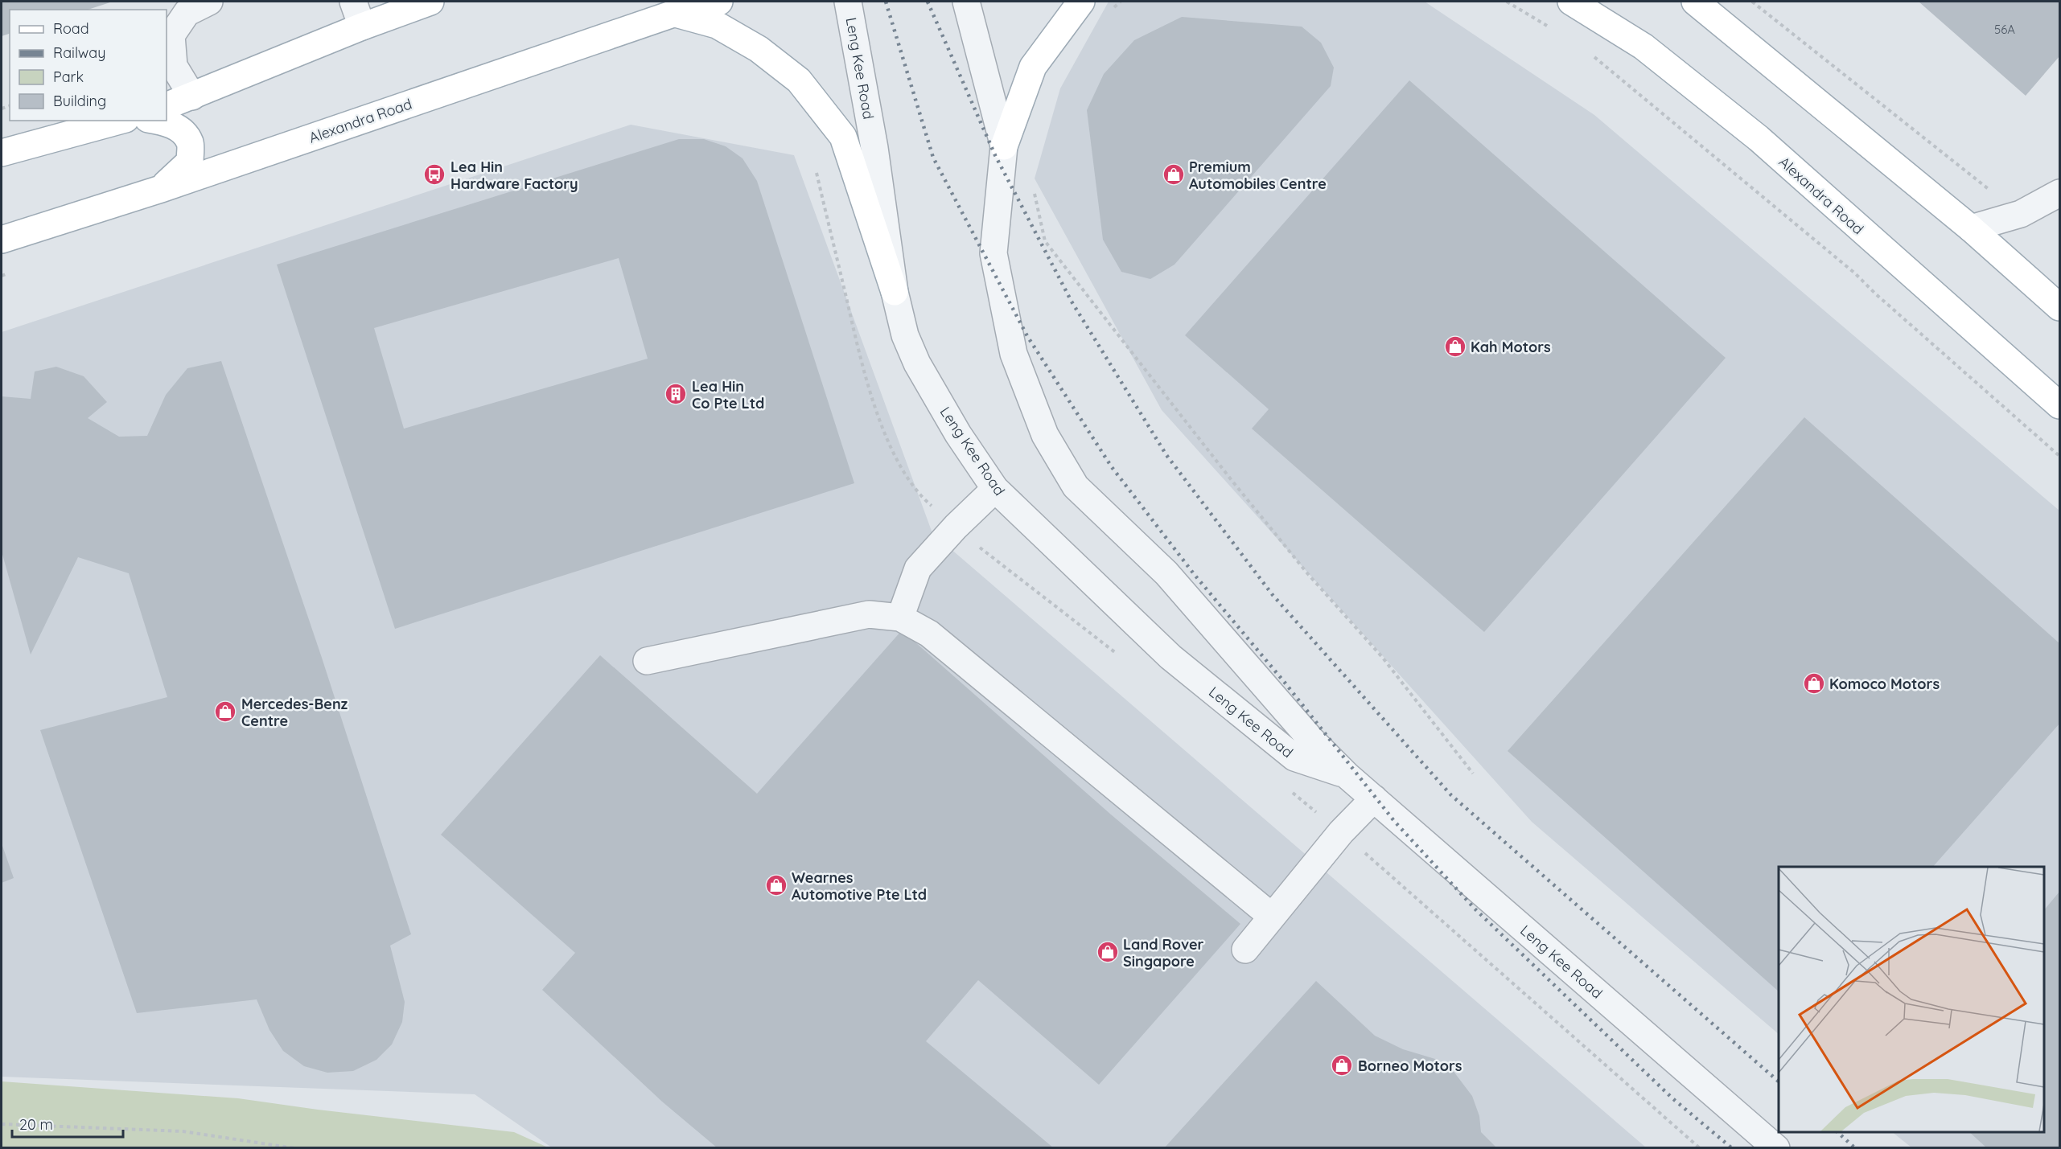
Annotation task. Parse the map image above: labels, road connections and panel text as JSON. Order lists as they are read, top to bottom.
{
  "streets": {
    "main road": ["Alexandra Road"],
    "street": ["Leng Kee Road"]
  },
  "places": {
    "bus stop": ["Lea Hin Hardware Factory"],
    "shop": [
      "Premium Automobiles Centre",
      "Kah Motors",
      "Komoco Motors",
      "Mercedes-Benz Centre",
      "Wearnes Automotive Pte Ltd",
      "Land Rover Singapore",
      "Borneo Motors"
    ],
    "building": ["Lea Hin Co Pte Ltd"]
  },
  "house_numbers": ["56A"],
  "legend": [
    "Road",
    "Railway",
    "Park",
    "Building"
  ],
  "scale_bar": "20 m"
}
